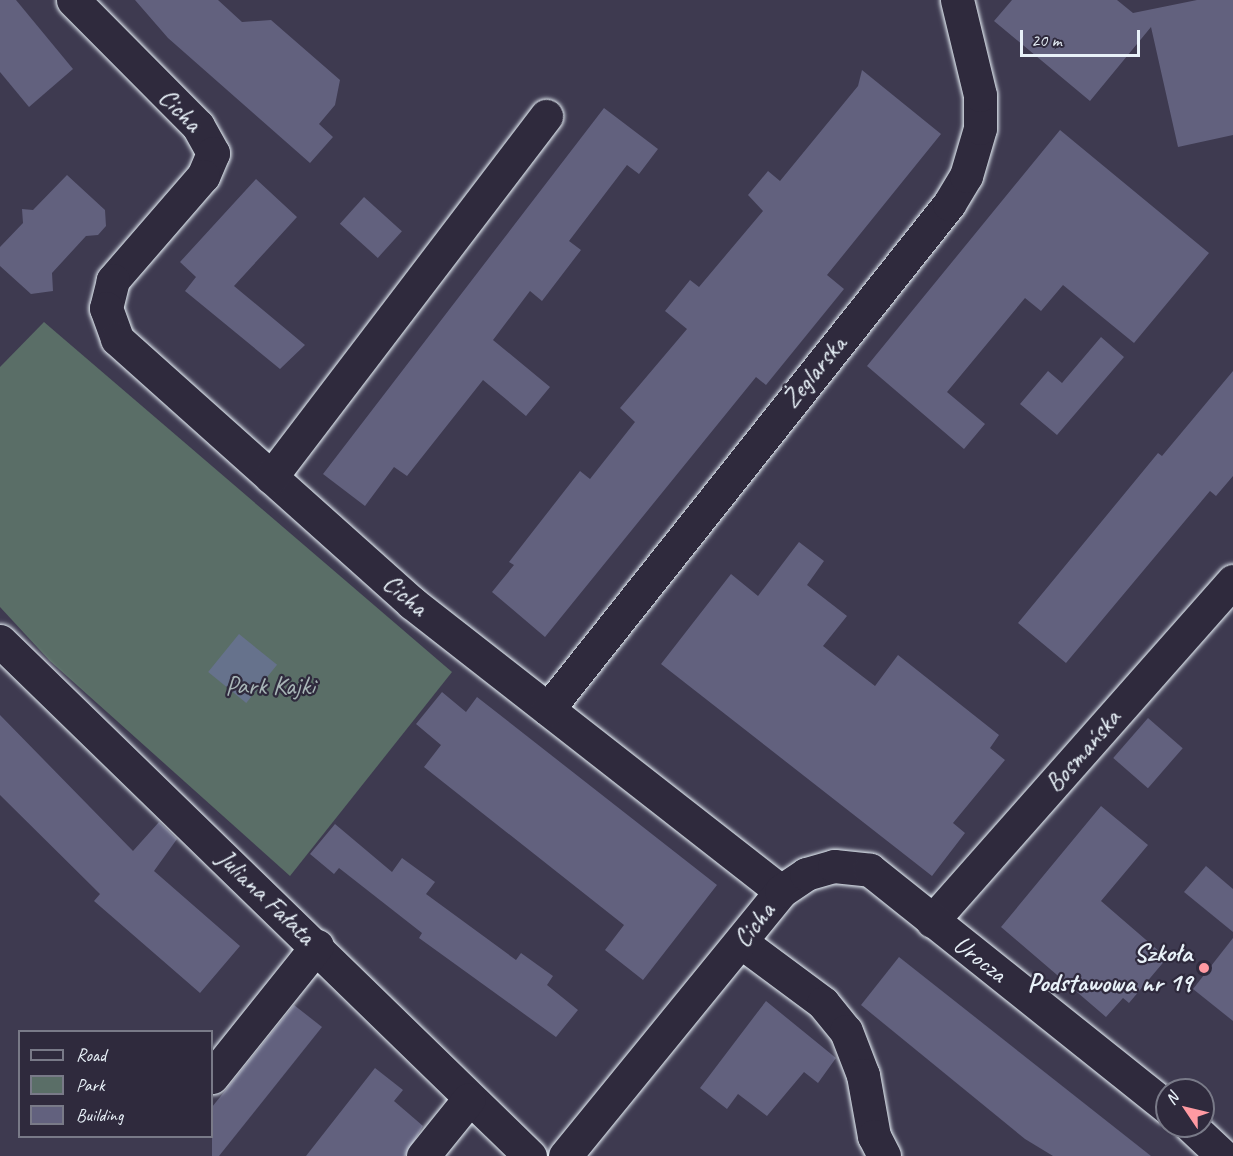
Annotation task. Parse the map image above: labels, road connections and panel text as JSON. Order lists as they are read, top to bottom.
{
  "streets": {
    "street": [
      "Cicha",
      "Żeglarska",
      "Bosmańska",
      "Juliana Fałata",
      "Urocza"
    ]
  },
  "crossings": [
    ["Cicha", "Żeglarska"],
    ["Cicha", "Urocza"],
    ["Bosmańska", "Urocza"]
  ],
  "parks": ["Park Kajki"],
  "places": ["Szkoła Podstawowa nr 19"],
  "legend": ["Road", "Park", "Building"],
  "scale_bar": "20 m",
  "north": "top left"
}
